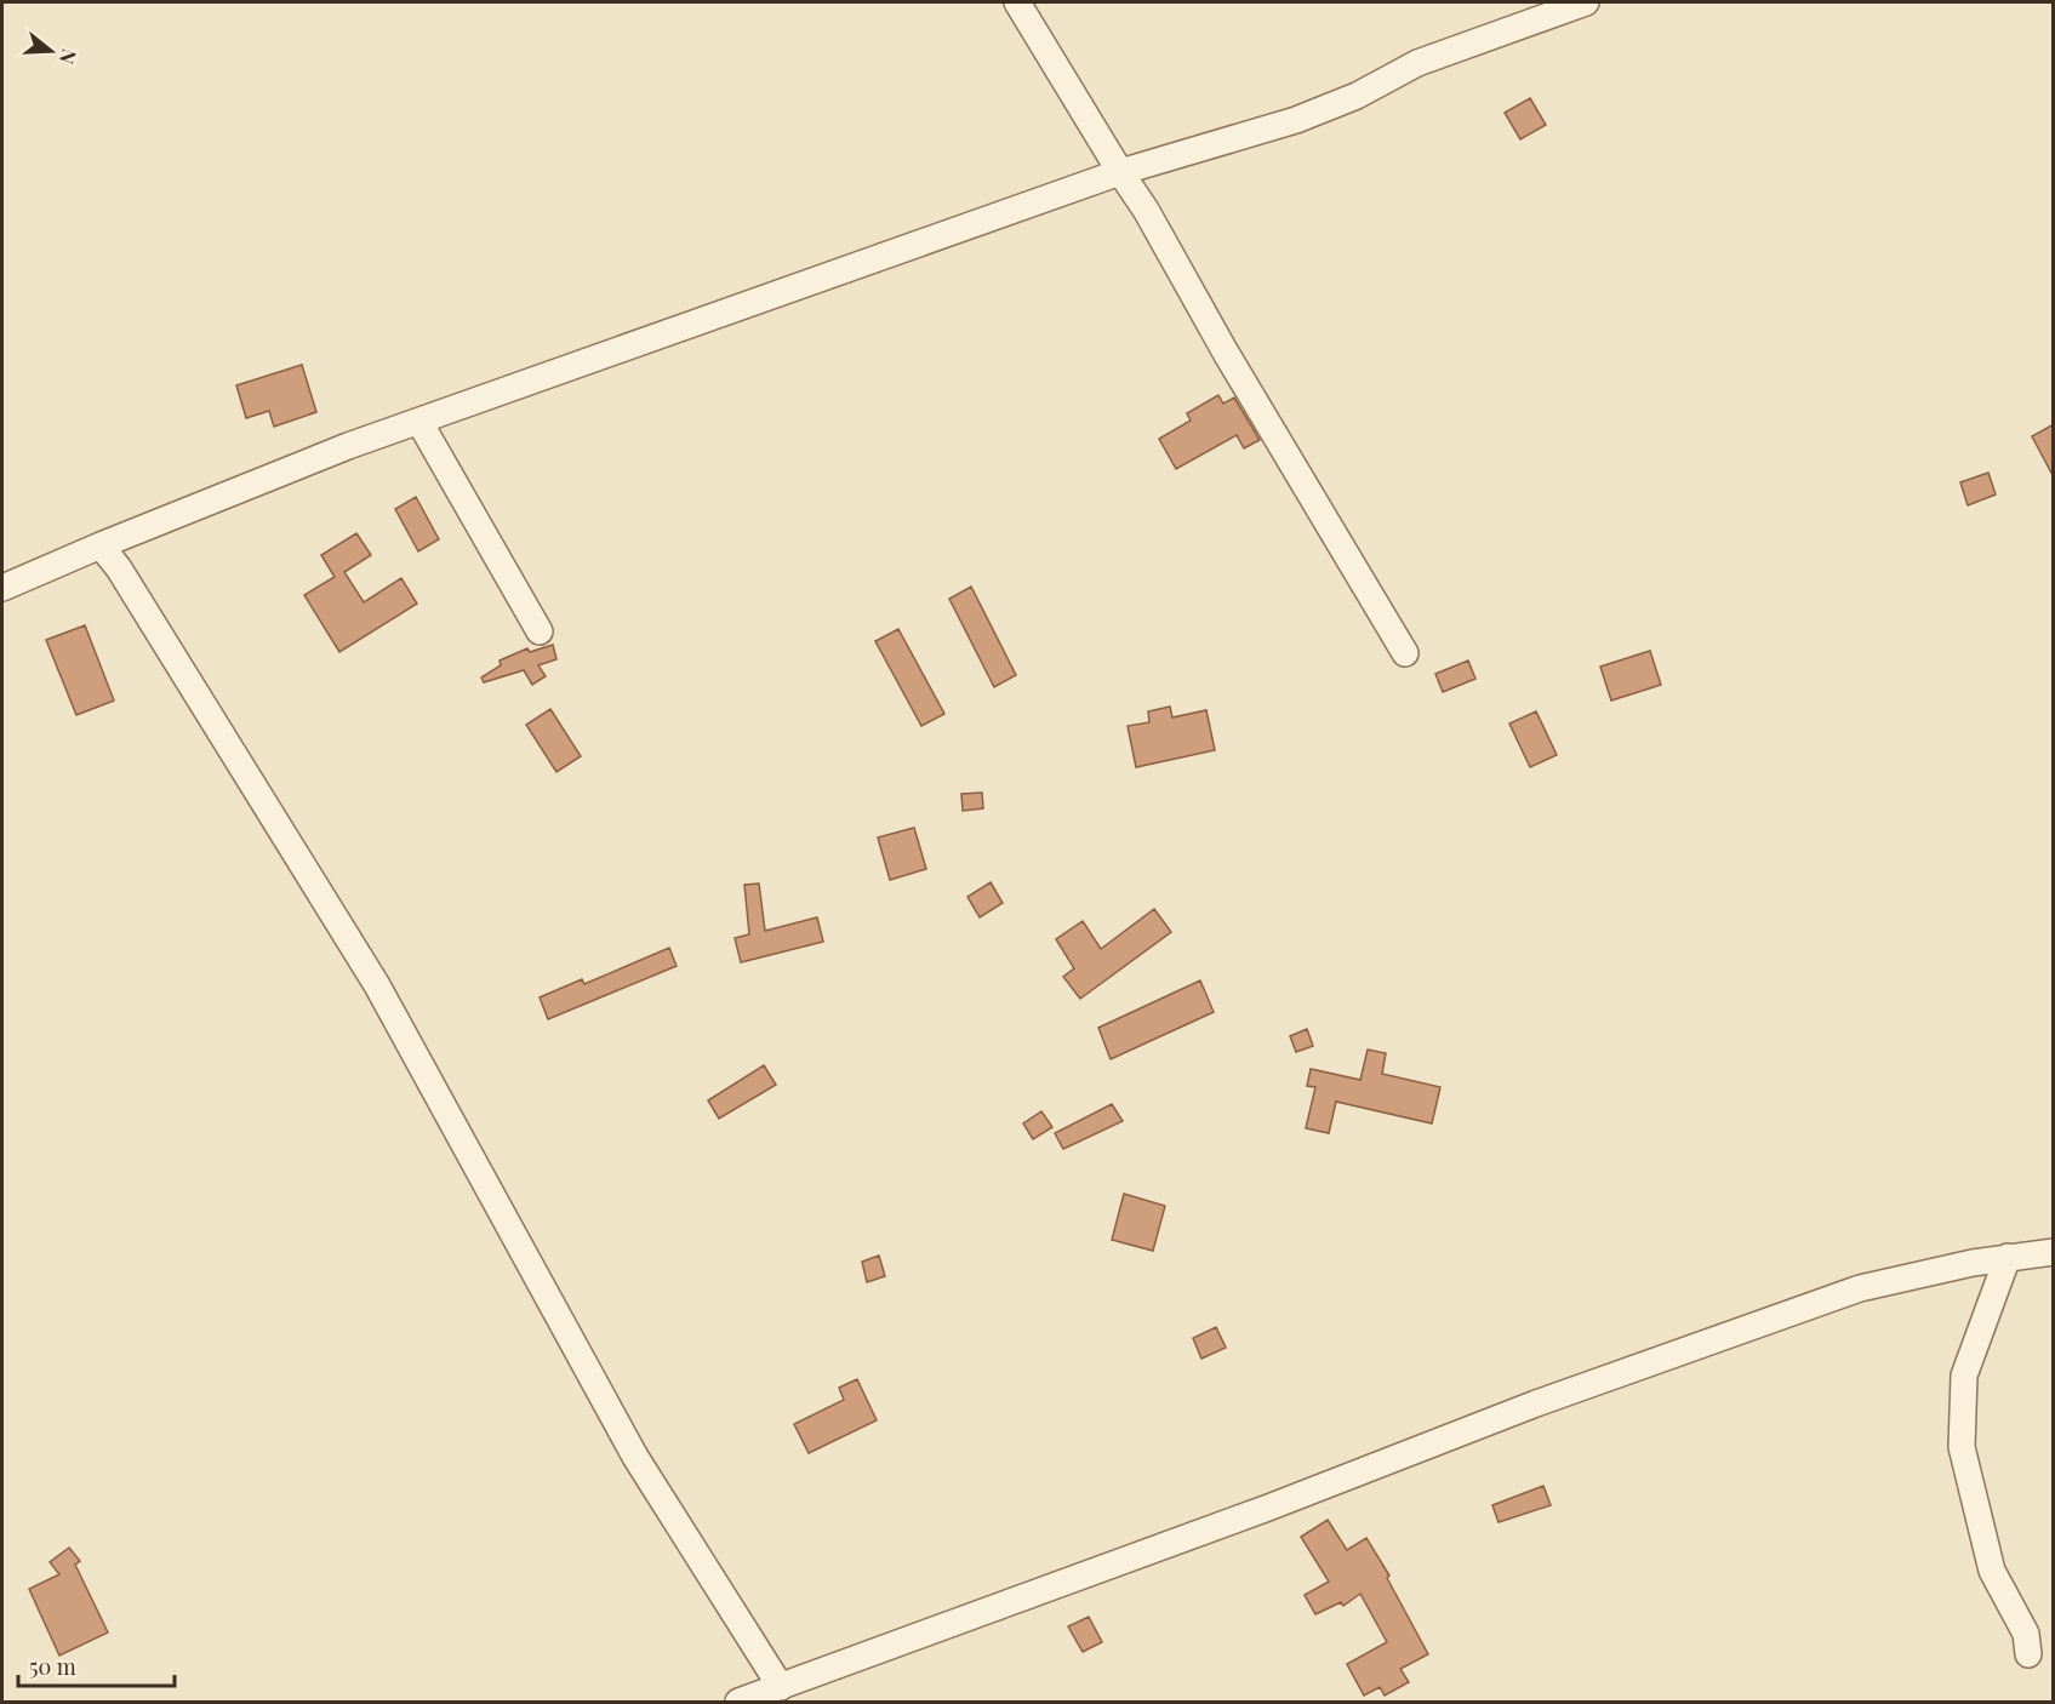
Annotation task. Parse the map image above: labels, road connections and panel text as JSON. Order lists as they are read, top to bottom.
{
  "scale_bar": "50 m",
  "north": "right"
}
